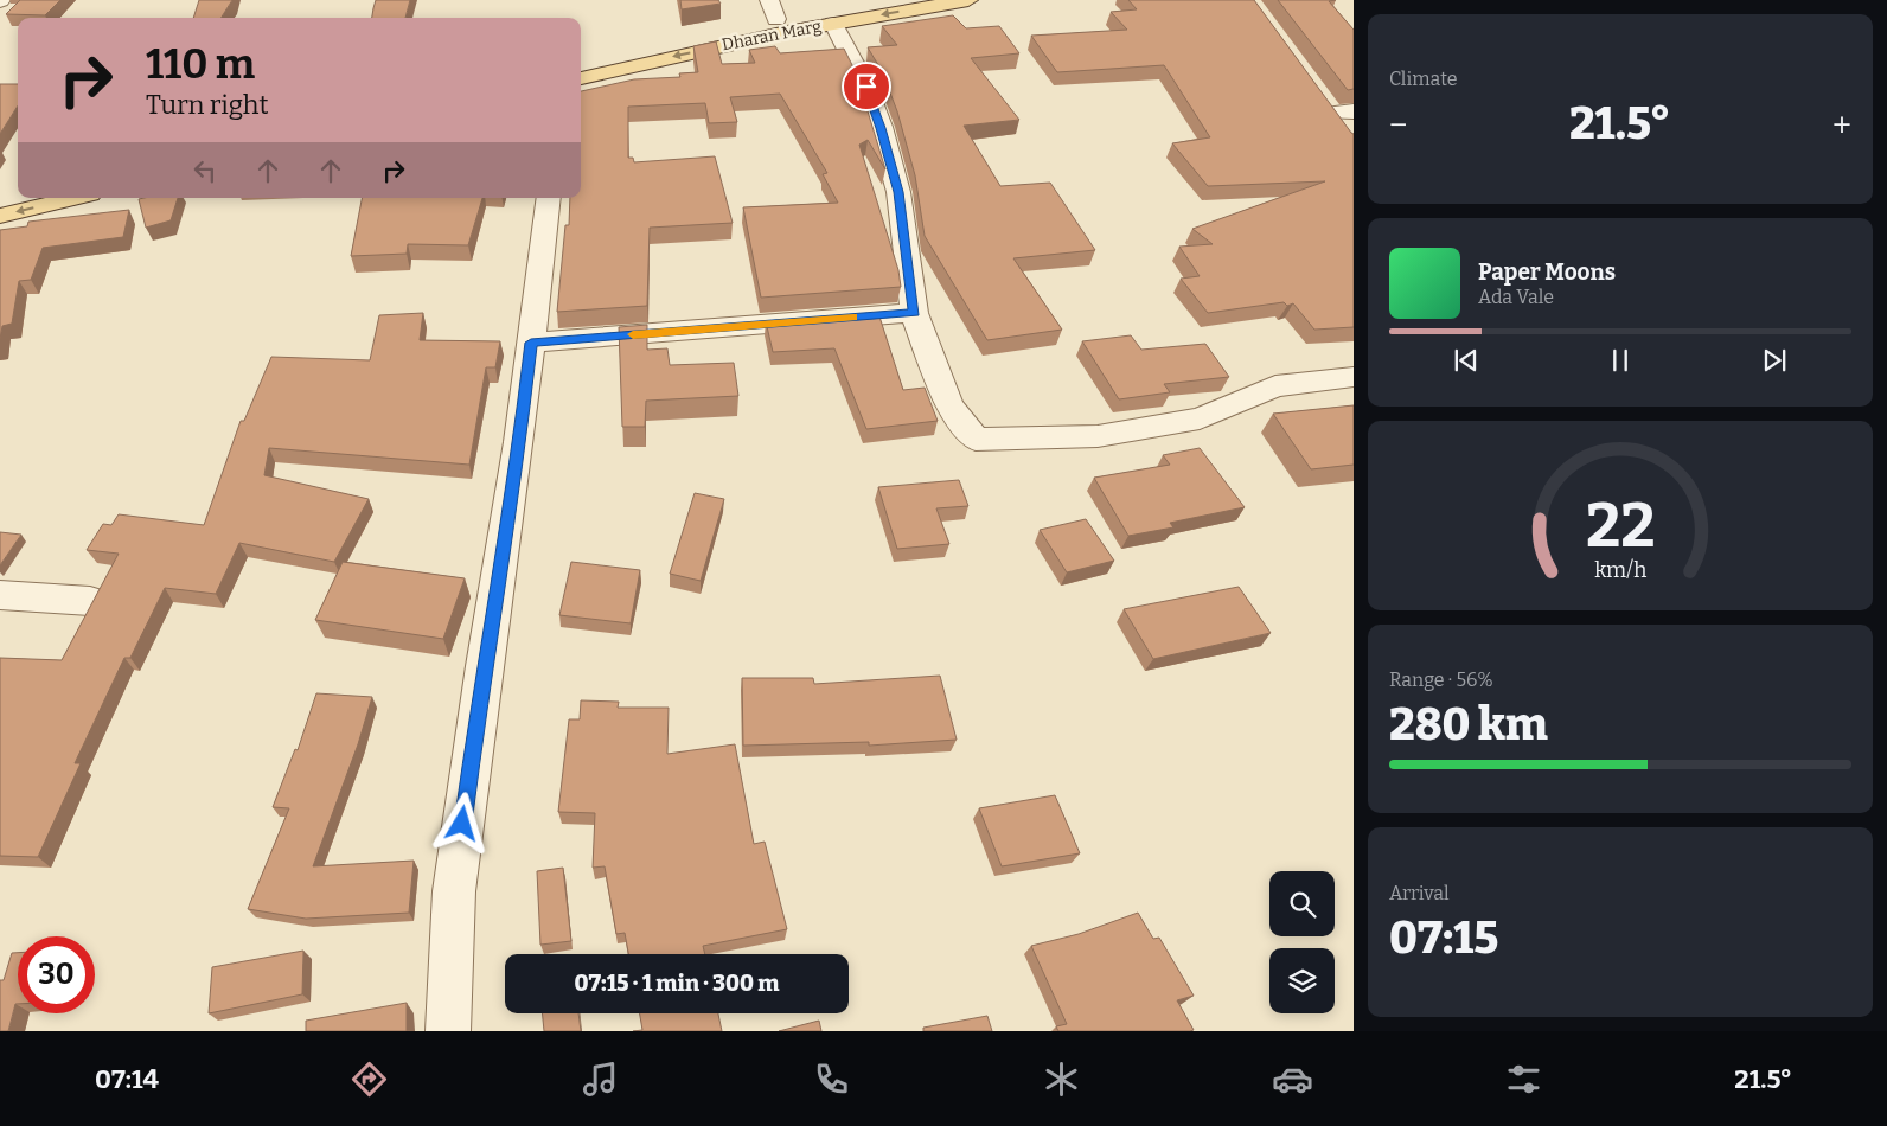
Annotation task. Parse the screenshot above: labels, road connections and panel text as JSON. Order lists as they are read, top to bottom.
{
  "streets": {
    "main road": ["Dharan Marg"]
  },
  "page": {
    "tile": [
      "Climate",
      ["Range · 56%", "280 km"],
      ["Arrival", "07:15"]
    ],
    "turn": ["110 m", "Turn right"],
    "heat": ["−", "21.5°", "+"],
    "song": ["Paper Moons", "Ada Vale"],
    "limit": "30",
    "trip": "07:15 · 1 min · 300 m",
    "tabs": ["07:14", "21.5°"],
    "gauge": ["22", "km/h"]
  }
}
